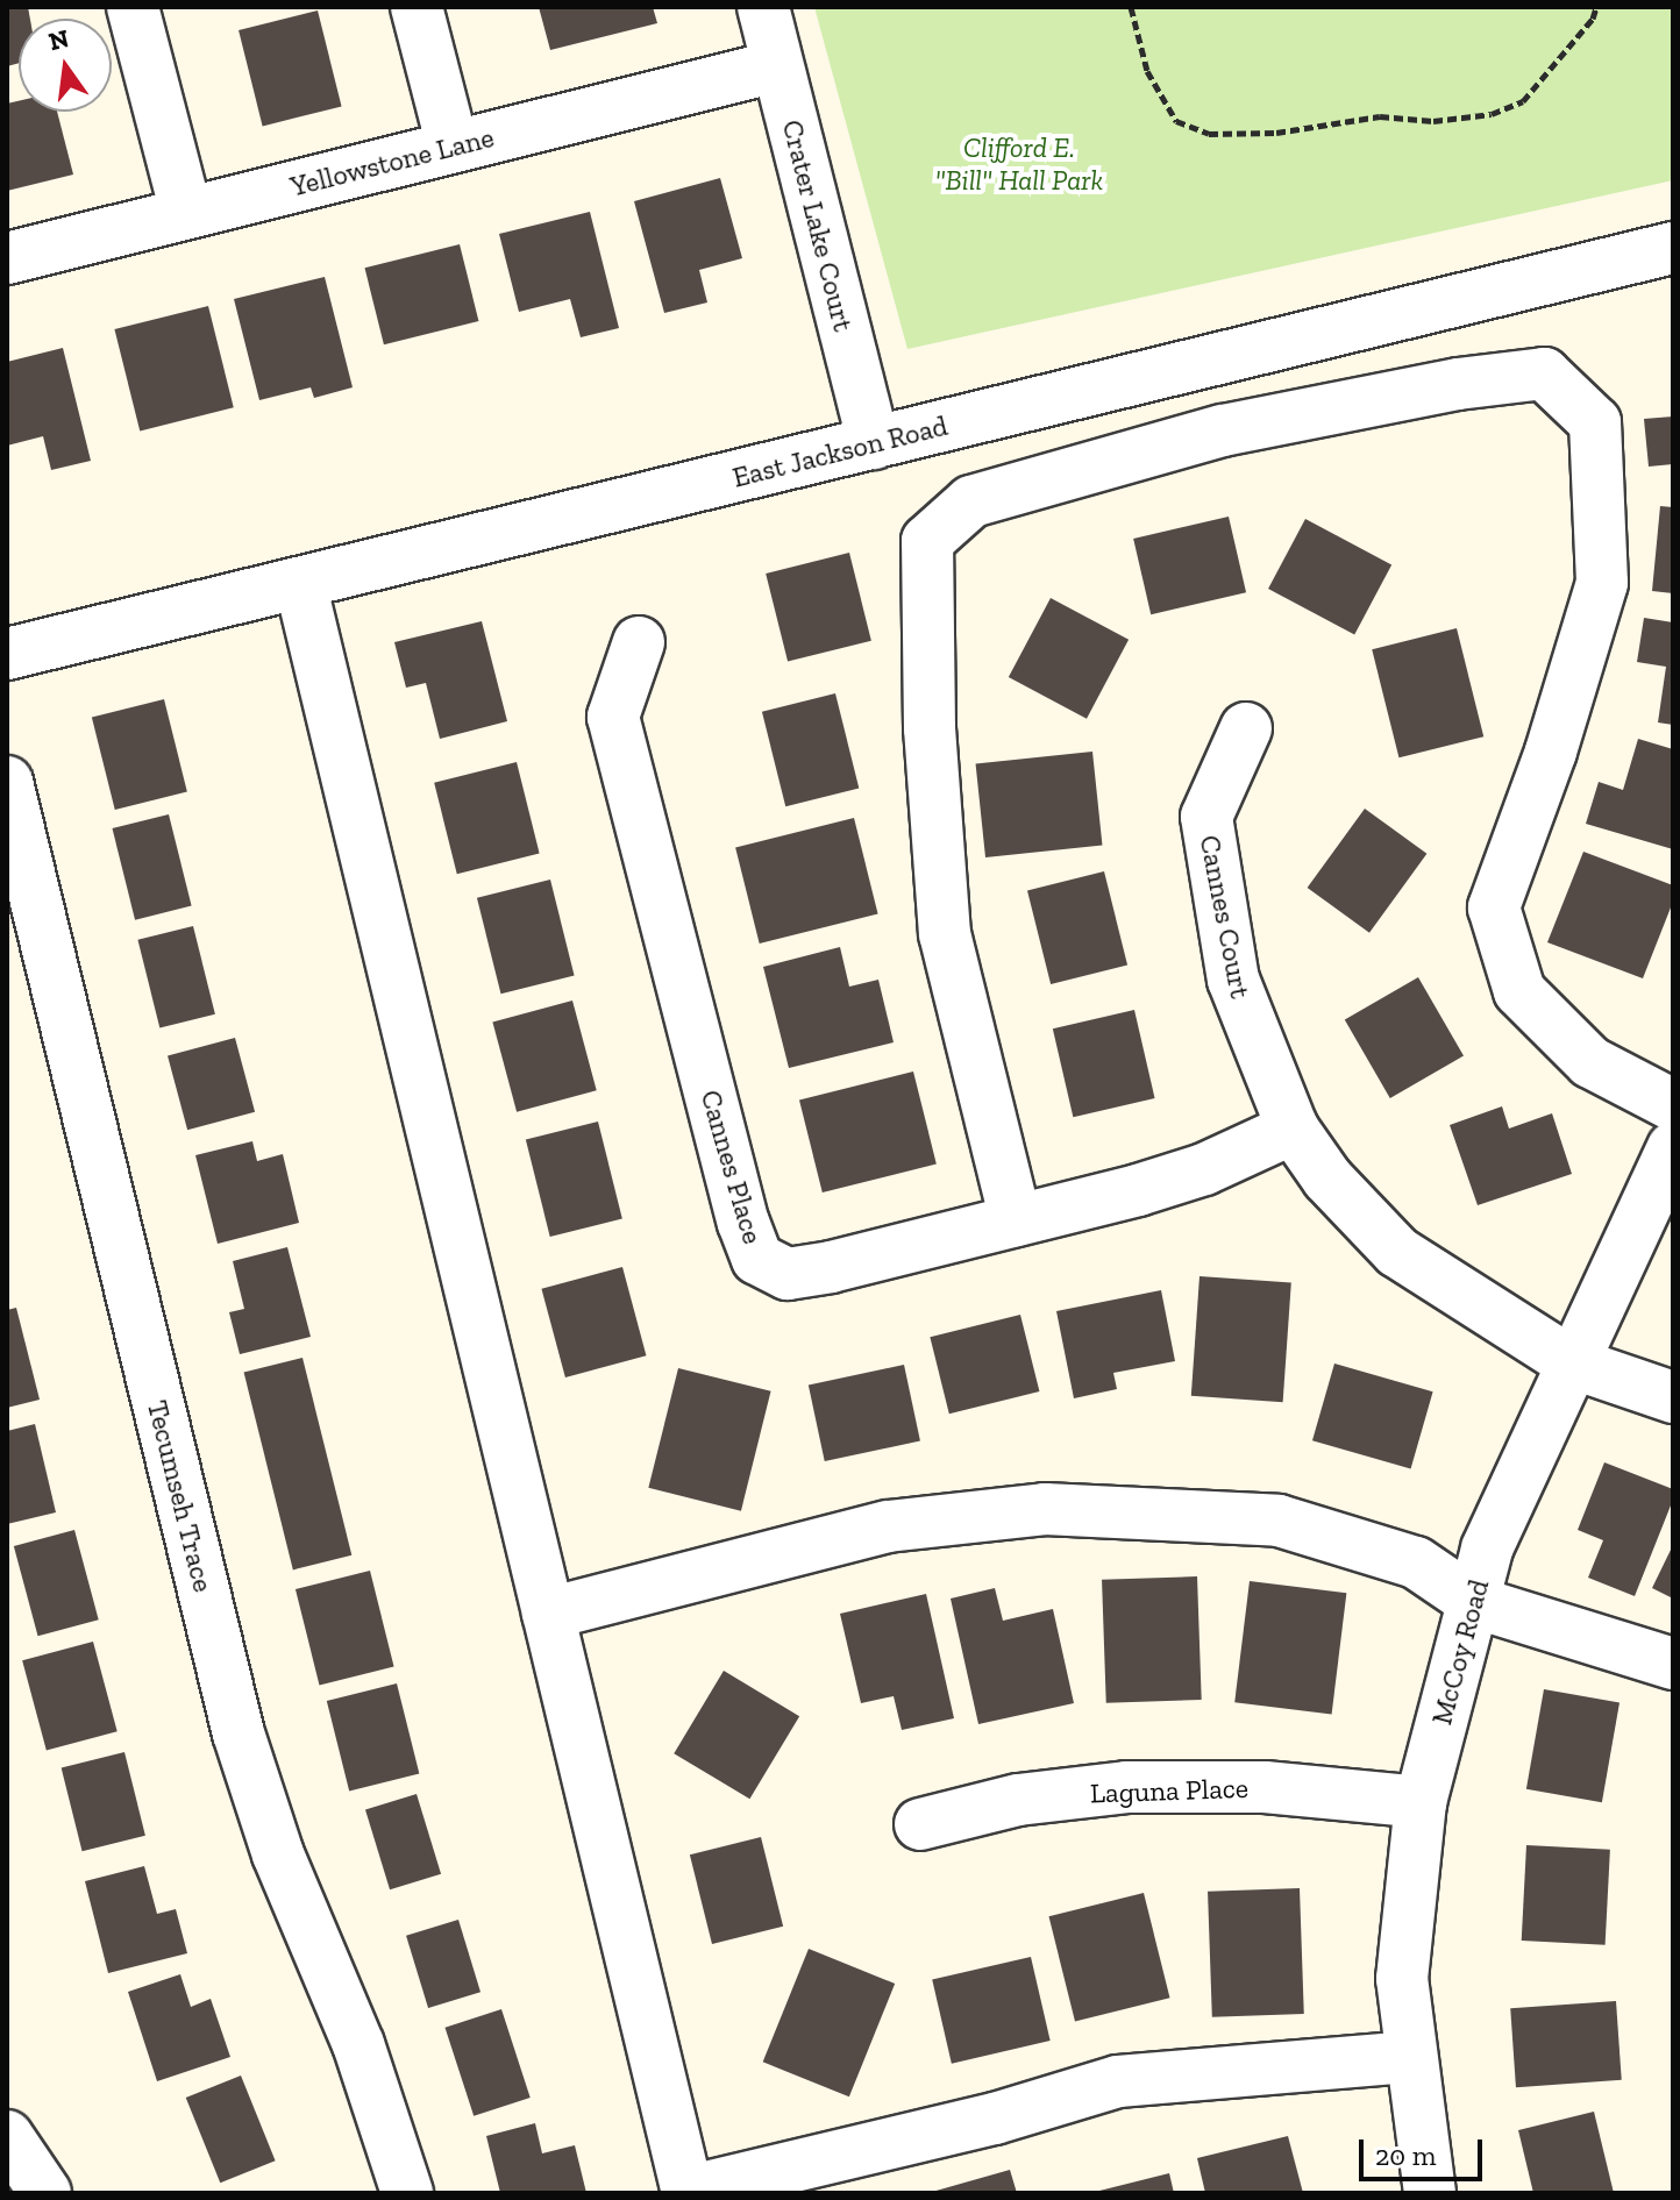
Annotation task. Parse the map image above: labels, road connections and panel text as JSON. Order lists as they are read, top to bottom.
{
  "streets": {
    "street": [
      "Yellowstone Lane",
      "Crater Lake Court",
      "East Jackson Road",
      "Cannes Court",
      "Cannes Place",
      "Tecumseh Trace",
      "McCoy Road",
      "Laguna Place"
    ]
  },
  "crossings": [
    ["Yellowstone Lane", "Crater Lake Court"],
    ["Crater Lake Court", "East Jackson Road"],
    ["Cannes Court", "Cannes Place"],
    ["Cannes Court", "McCoy Road"],
    ["McCoy Road", "Laguna Place"]
  ],
  "parks": ["Clifford E. \"Bill\" Hall Park"],
  "scale_bar": "20 m",
  "north": "top"
}
